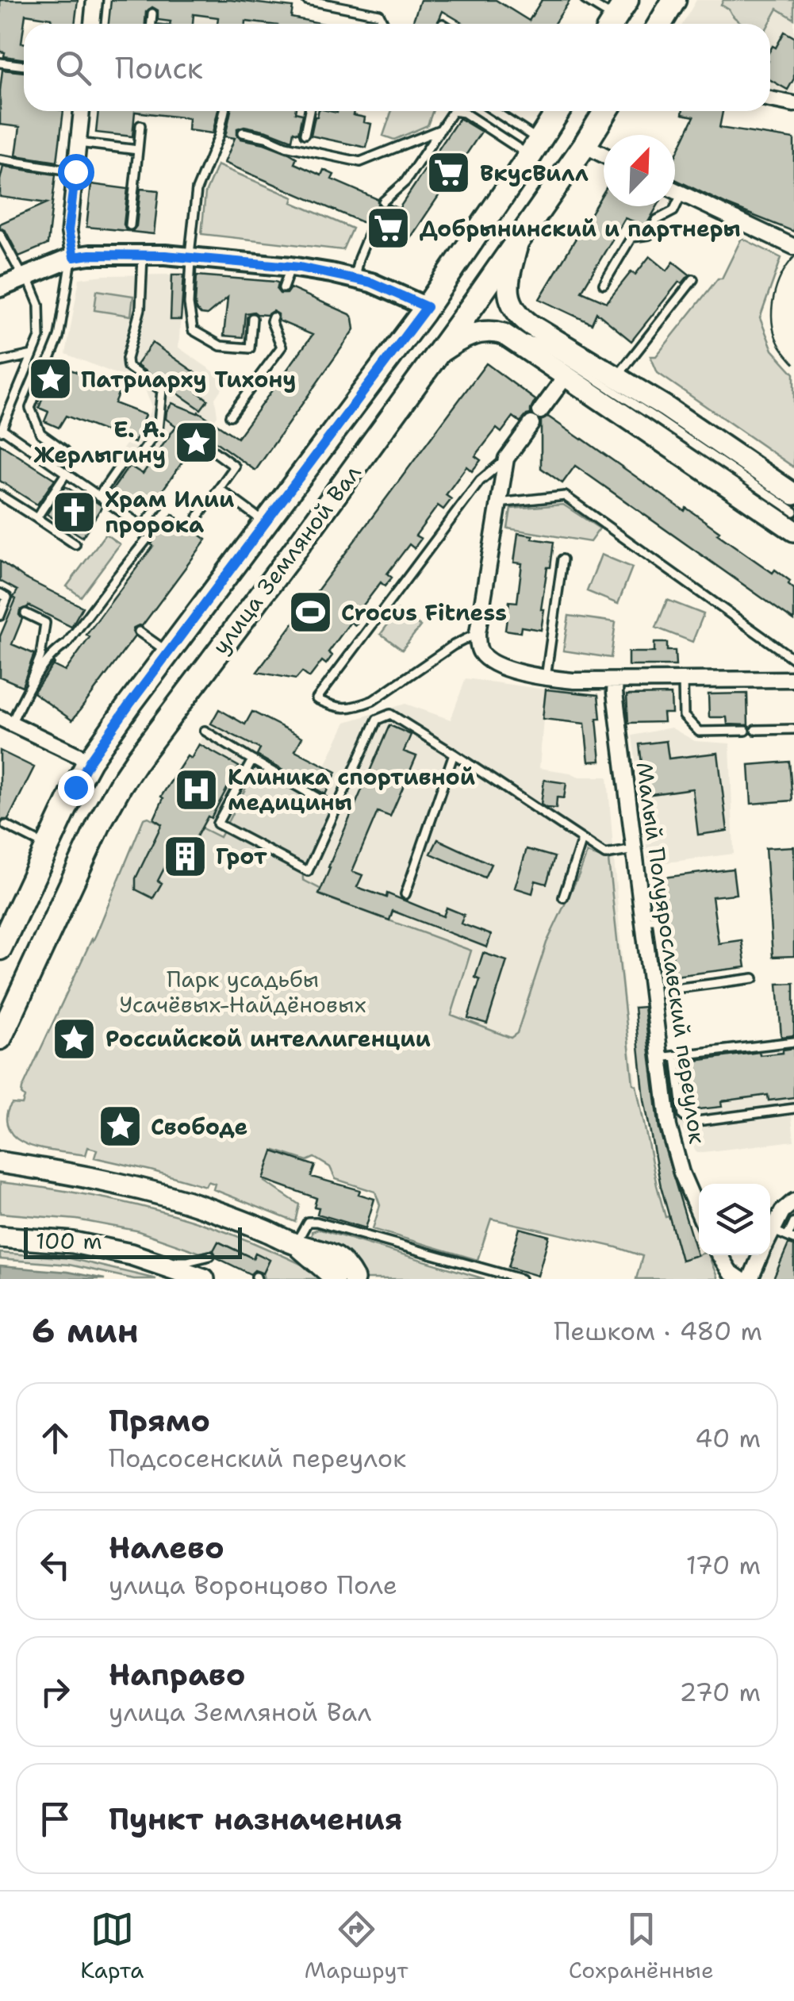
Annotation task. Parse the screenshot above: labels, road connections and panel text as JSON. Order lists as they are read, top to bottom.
{
  "streets": {
    "main road": ["улица Земляной Вал"],
    "street": ["Малый Полуярославский переулок"]
  },
  "parks": ["Парк усадьбы Усачёвых-Найдёновых"],
  "places": {
    "supermarket": ["ВкусВилл", "Добрынинский и партнеры"],
    "place": [
      "Патриарху Тихону",
      "Е. А. Жерлыгину",
      "Российской интеллигенции",
      "Свободе"
    ],
    "church": ["Храм Илии пророка"],
    "sports": ["Crocus Fitness"],
    "hospital": ["Клиника спортивной медицины"],
    "building": ["Грот"]
  },
  "scale_bar": "100 m",
  "north": "top right",
  "page": {
    "search": "Поиск",
    "scale": "100 m",
    "heading": ["6 мин", "Пешком · 480 m"],
    "list": [
      ["Прямо", "Подсосенский переулок", "40 m"],
      ["Налево", "улица Воронцово Поле", "170 m"],
      ["Направо", "улица Земляной Вал", "270 m"],
      "Пункт назначения"
    ],
    "nav": ["Карта", "Маршрут", "Сохранённые"]
  }
}
